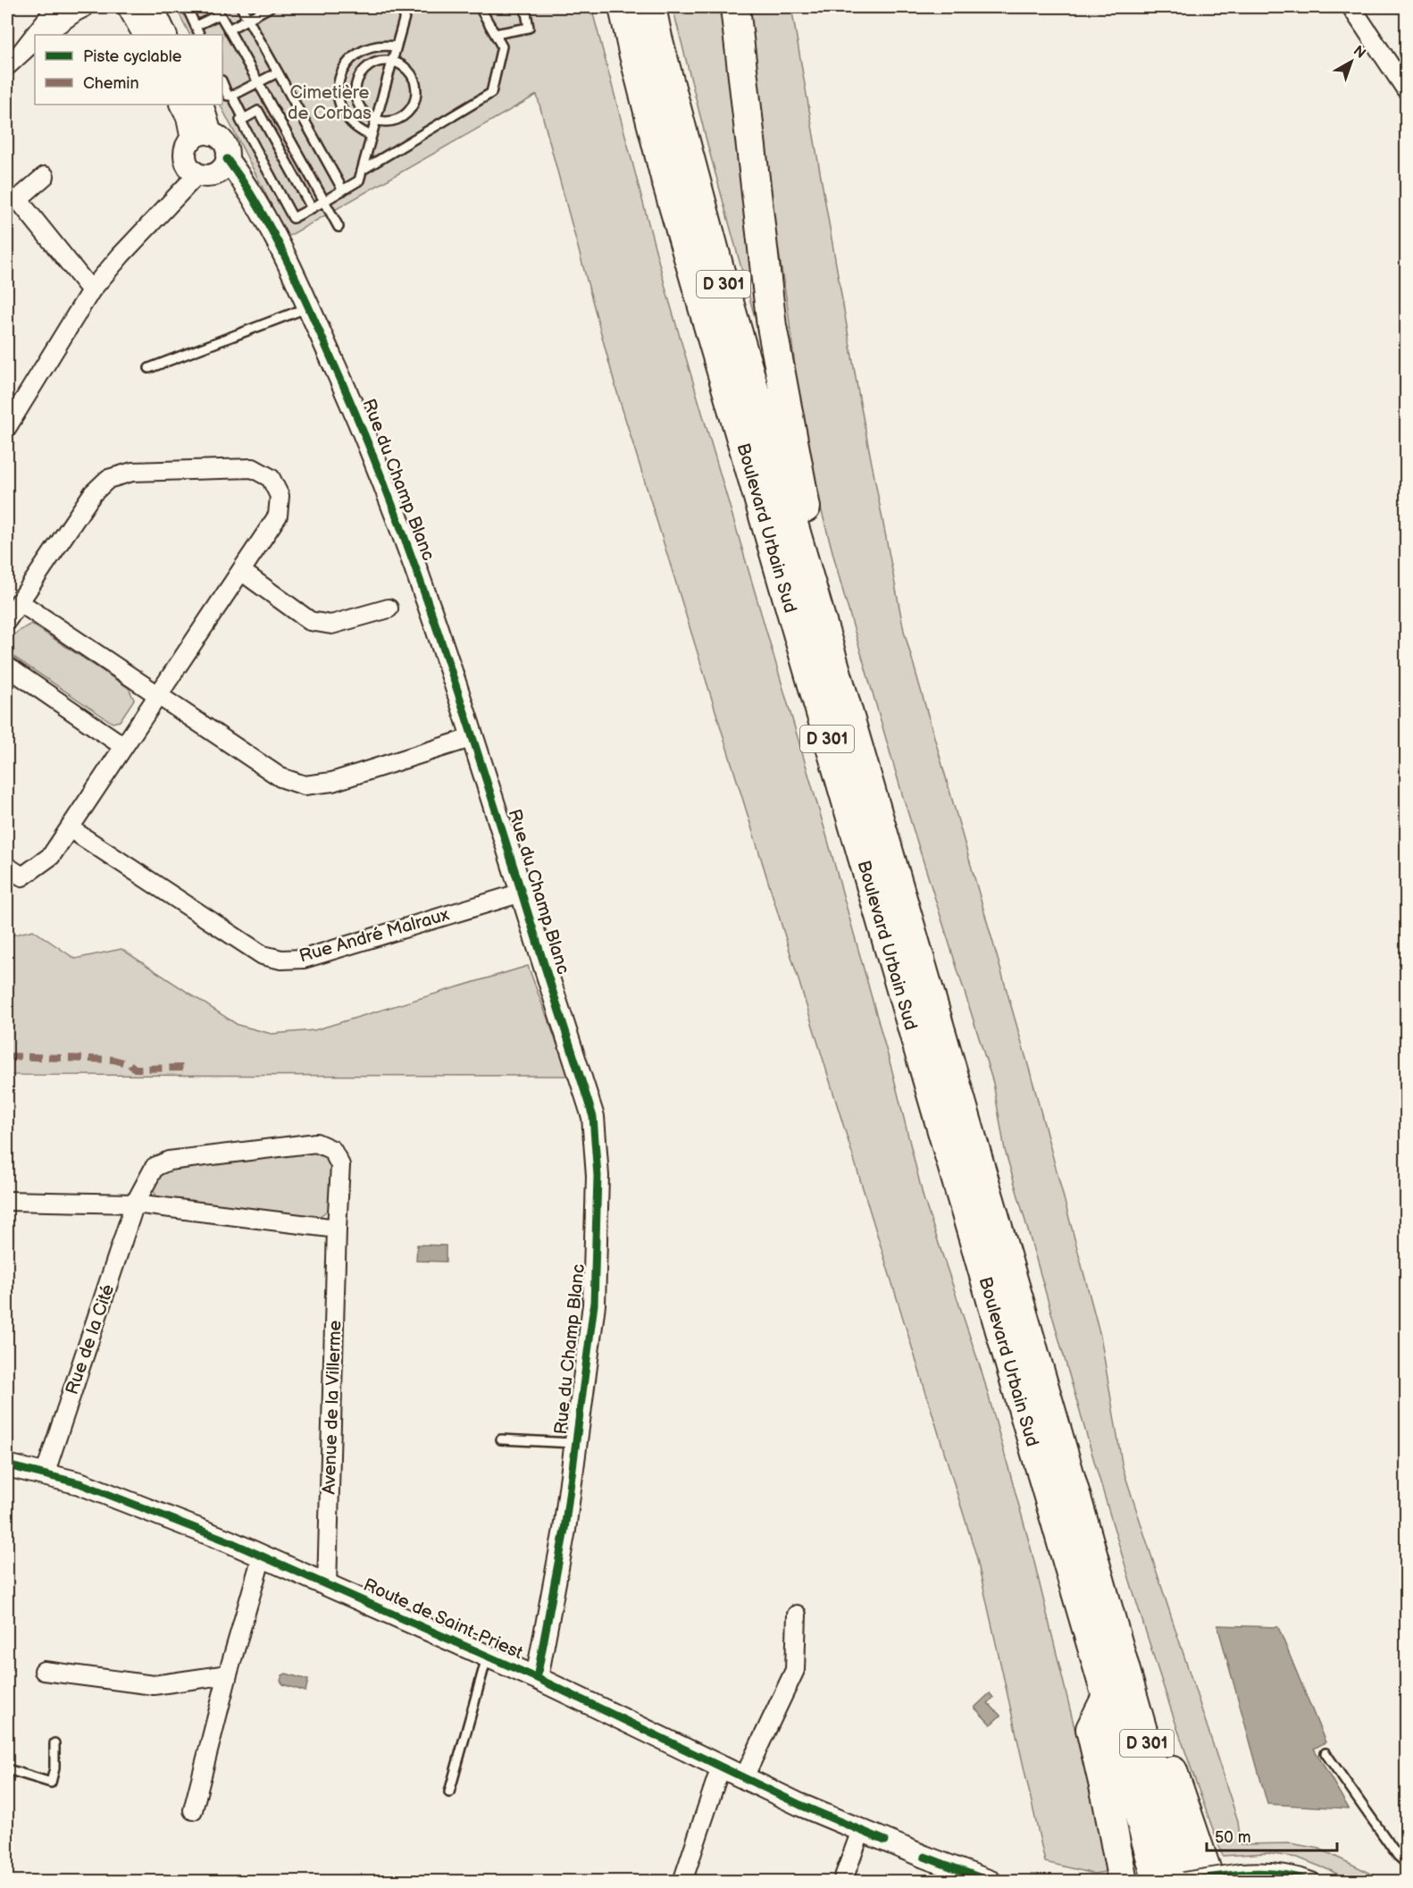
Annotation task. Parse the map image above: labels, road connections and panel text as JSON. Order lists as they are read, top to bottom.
{
  "streets": {
    "highway": ["D 301", "Boulevard Urbain Sud"],
    "street": [
      "Rue du Champ Blanc",
      "Rue André Malraux",
      "Rue de la Cité",
      "Avenue de la Villerme",
      "Route de Saint-Priest"
    ]
  },
  "crossings": [
    ["Rue du Champ Blanc", "Rue André Malraux"],
    ["Rue du Champ Blanc", "Route de Saint-Priest"],
    ["Rue de la Cité", "Avenue de la Villerme"],
    ["Rue de la Cité", "Route de Saint-Priest"],
    ["Avenue de la Villerme", "Route de Saint-Priest"]
  ],
  "parks": ["Cimetière de Corbas"],
  "legend": ["Piste cyclable", "Chemin"],
  "scale_bar": "50 m",
  "north": "top right"
}
